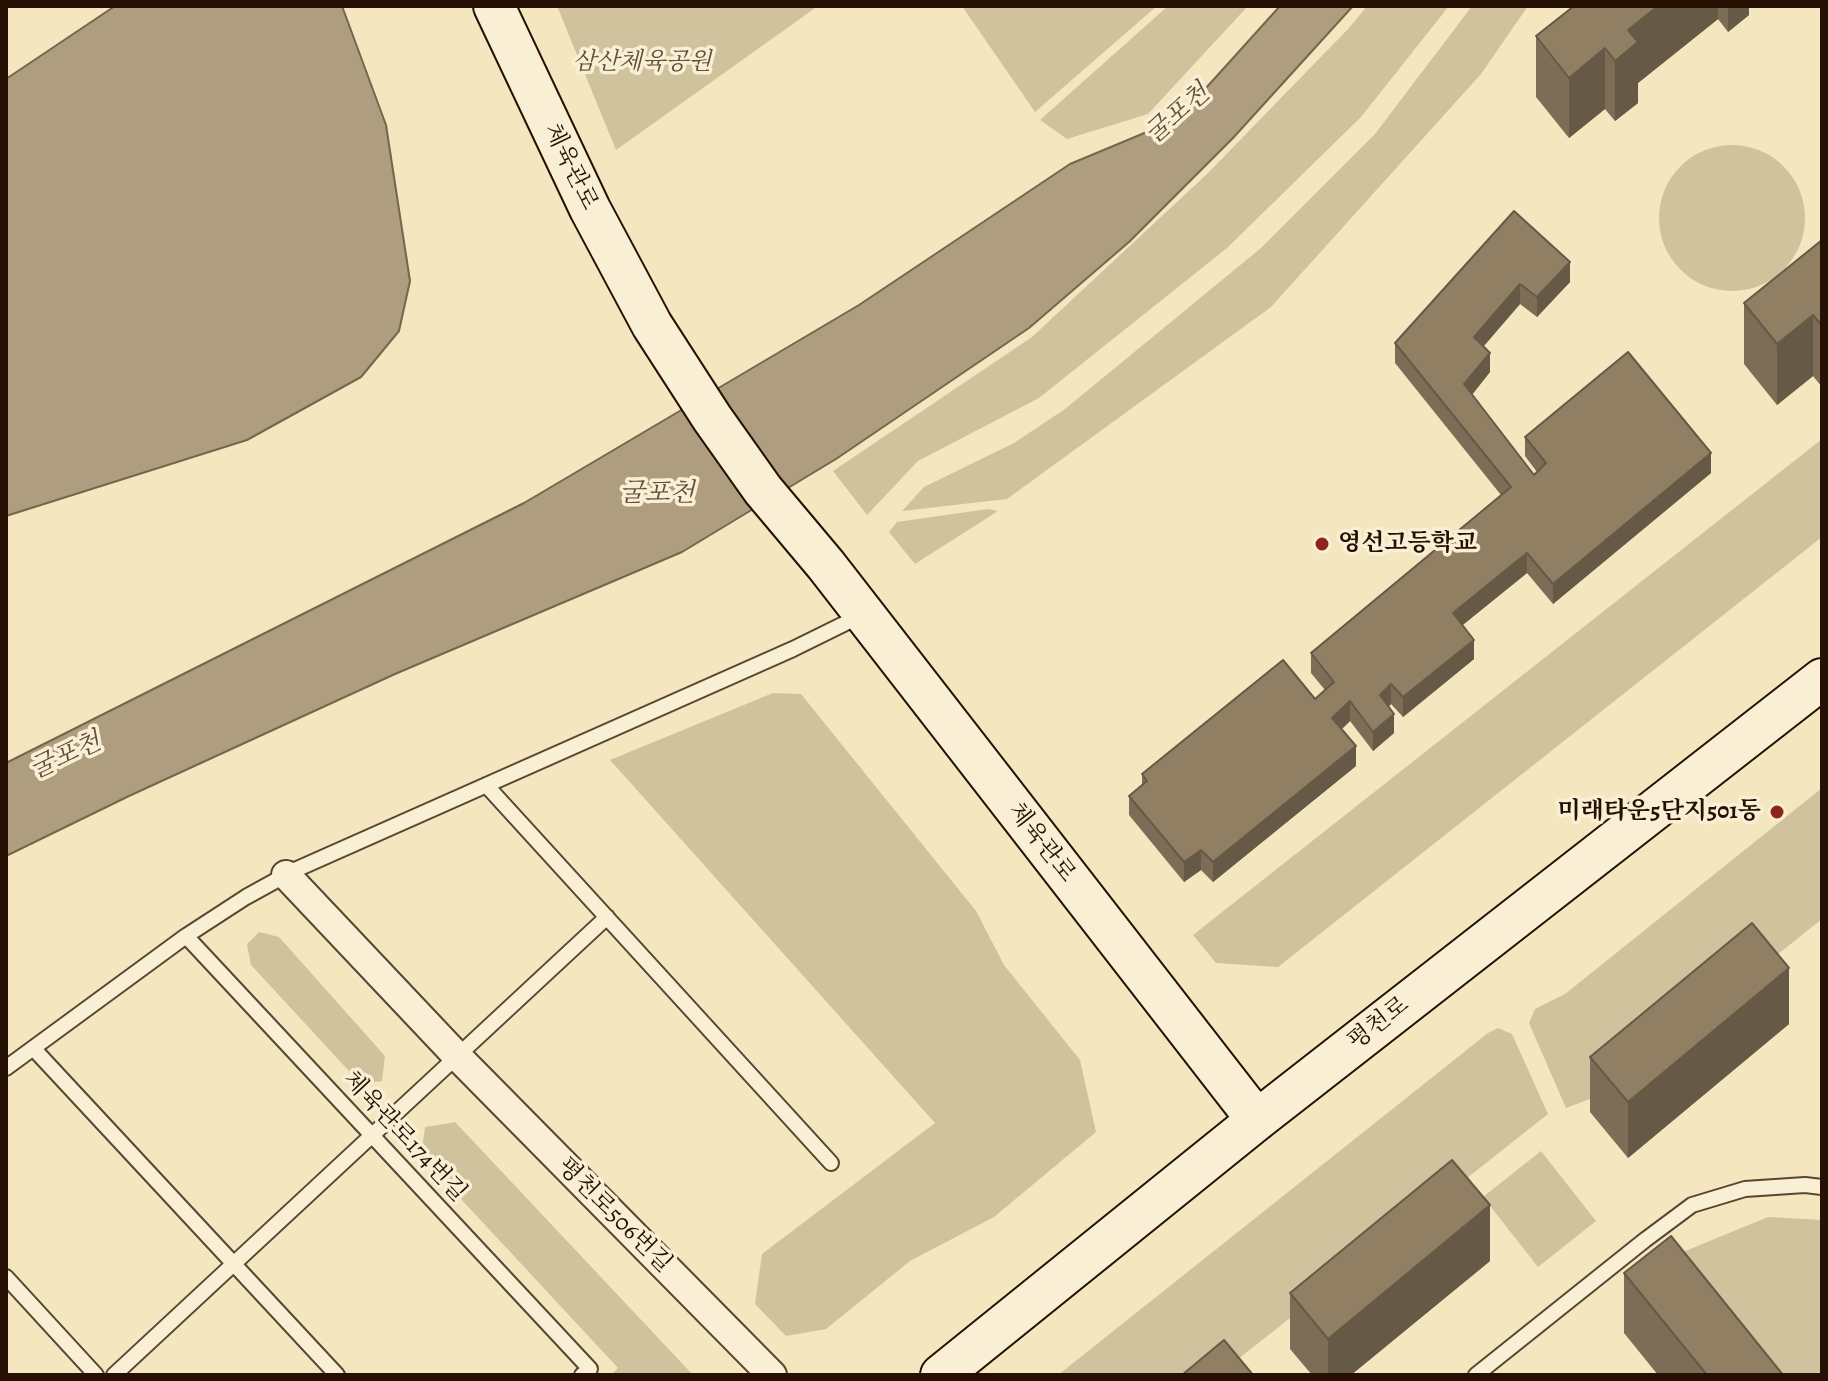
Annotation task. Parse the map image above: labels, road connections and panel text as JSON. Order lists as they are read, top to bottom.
{
  "streets": {
    "street": ["체육관로", "평천로", "평천로506번길"],
    "lane": ["체육관로174번길"]
  },
  "crossings": [
    ["체육관로", "평천로"]
  ],
  "water": ["굴포천"],
  "parks": ["삼산체육공원"],
  "places": ["영선고등학교", "미래타운5단지501동"]
}
